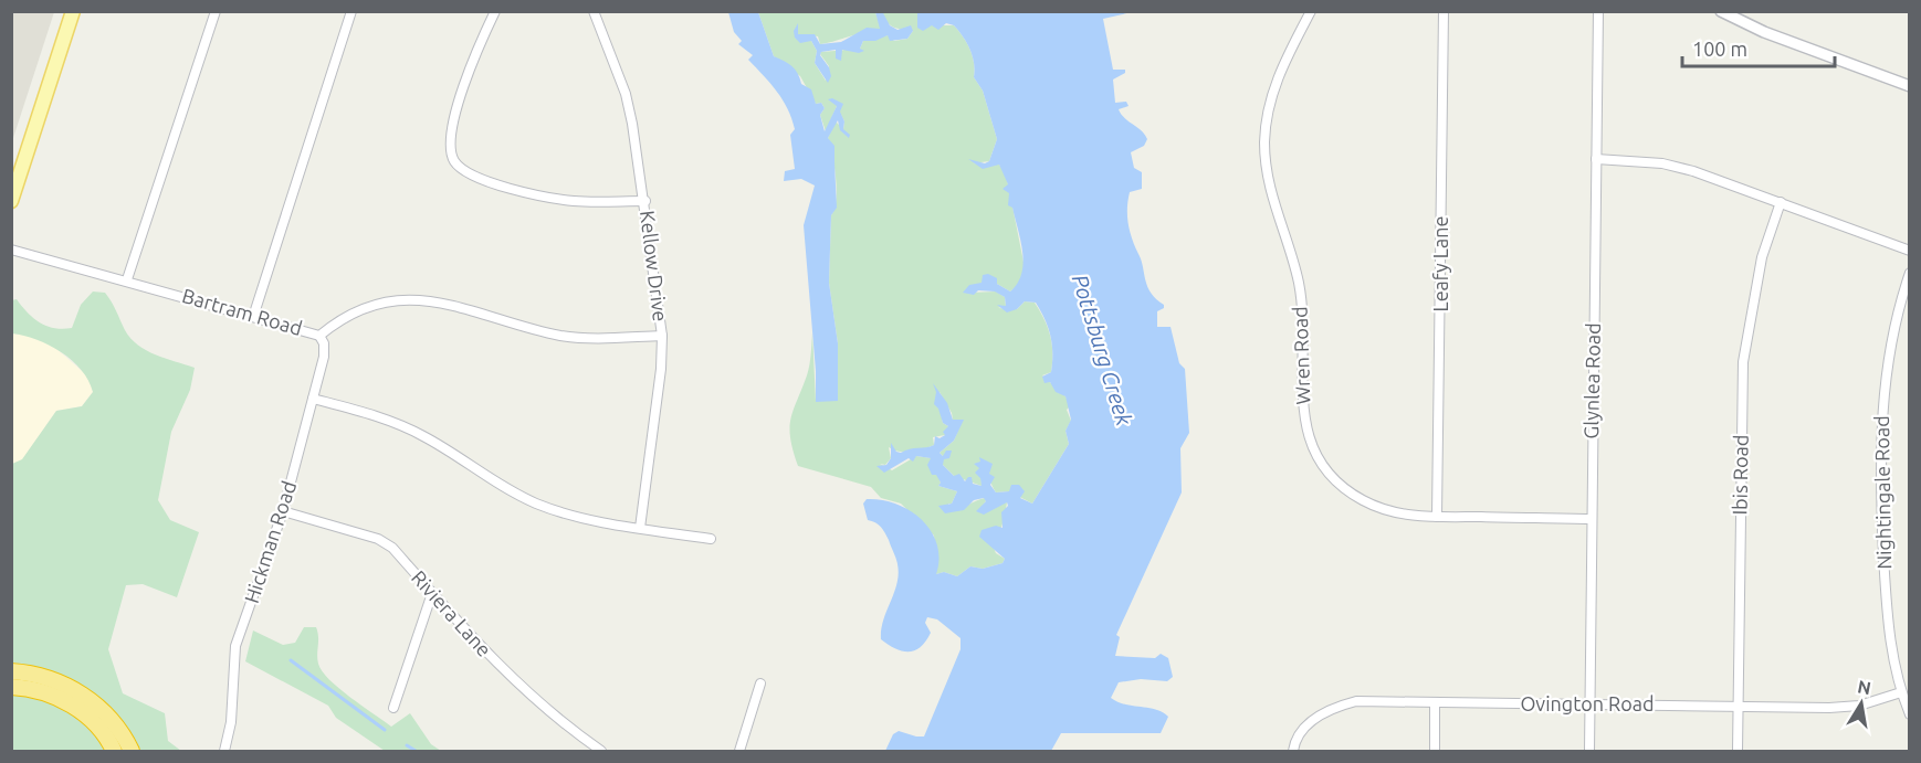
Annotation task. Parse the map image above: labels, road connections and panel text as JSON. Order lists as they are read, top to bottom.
{
  "streets": {
    "street": [
      "Leafy Lane",
      "Kellow Drive",
      "Bartram Road",
      "Wren Road",
      "Glynlea Road",
      "Ibis Road",
      "Nightingale Road",
      "Hickman Road",
      "Riviera Lane",
      "Ovington Road"
    ]
  },
  "crossings": [
    ["Leafy Lane", "Wren Road"],
    ["Kellow Drive", "Bartram Road"],
    ["Bartram Road", "Hickman Road"],
    ["Wren Road", "Glynlea Road"],
    ["Glynlea Road", "Ovington Road"],
    ["Ibis Road", "Ovington Road"],
    ["Nightingale Road", "Ovington Road"],
    ["Hickman Road", "Riviera Lane"]
  ],
  "water": ["Pottsburg Creek"],
  "scale_bar": "100 m",
  "north": "top"
}
